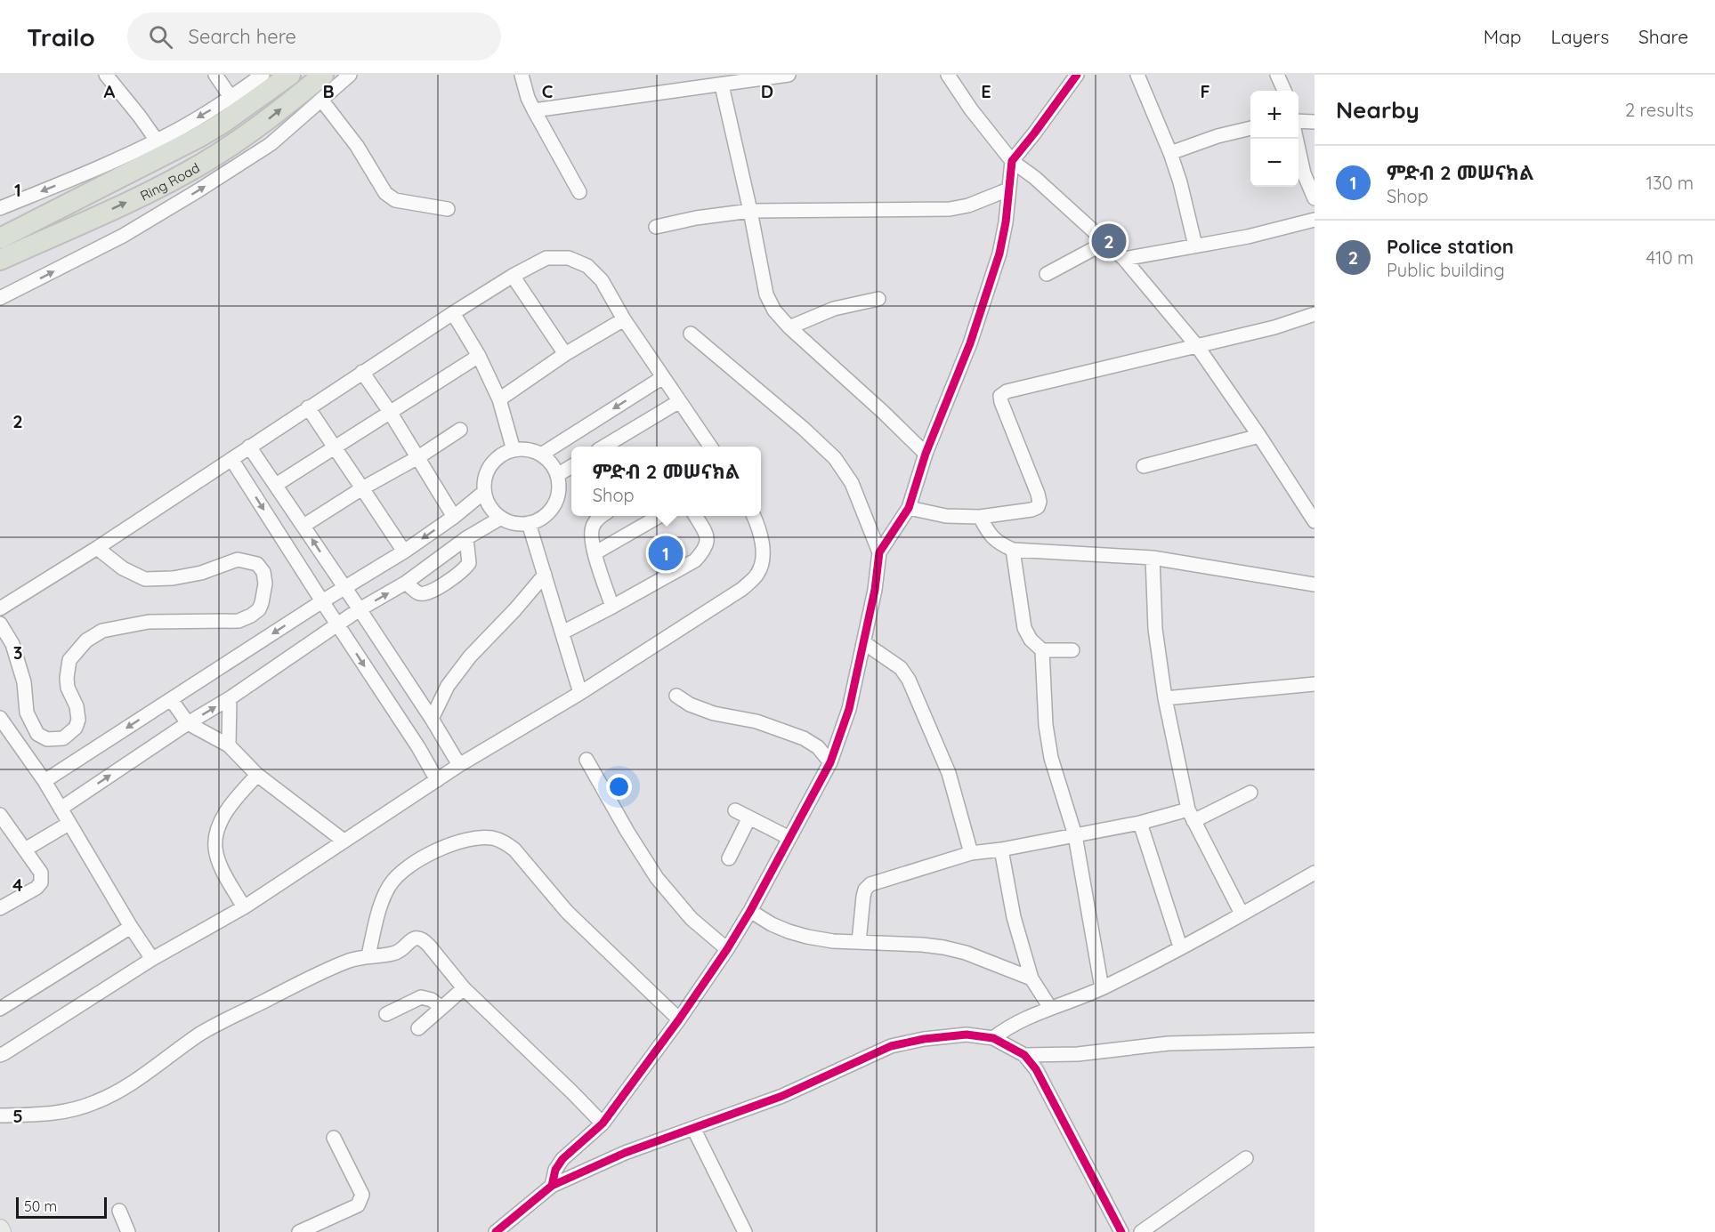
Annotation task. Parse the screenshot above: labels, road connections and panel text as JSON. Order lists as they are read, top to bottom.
{
  "streets": {
    "highway": ["Ring Road"]
  },
  "scale_bar": "50 m",
  "page": {
    "header": "Trailo",
    "search": "Search here",
    "nav": ["Map", "Layers", "Share"],
    "heading": ["Nearby", "2 results"],
    "map_buttons": ["+", "−"],
    "list": [
      {
        "mark": "1",
        "name": "ምድብ 2 መሠናክል",
        "note": "Shop",
        "value": "130 m"
      },
      {
        "mark": "2",
        "name": "Police station",
        "note": "Public building",
        "value": "410 m"
      }
    ],
    "pins": ["2", "1"],
    "popup": ["ምድብ 2 መሠናክል", "Shop"],
    "scale": "50 m"
  },
  "grid": {
    "columns": [
      "A",
      "B",
      "C",
      "D",
      "E",
      "F"
    ],
    "rows": [
      "1",
      "2",
      "3",
      "4",
      "5"
    ]
  }
}
